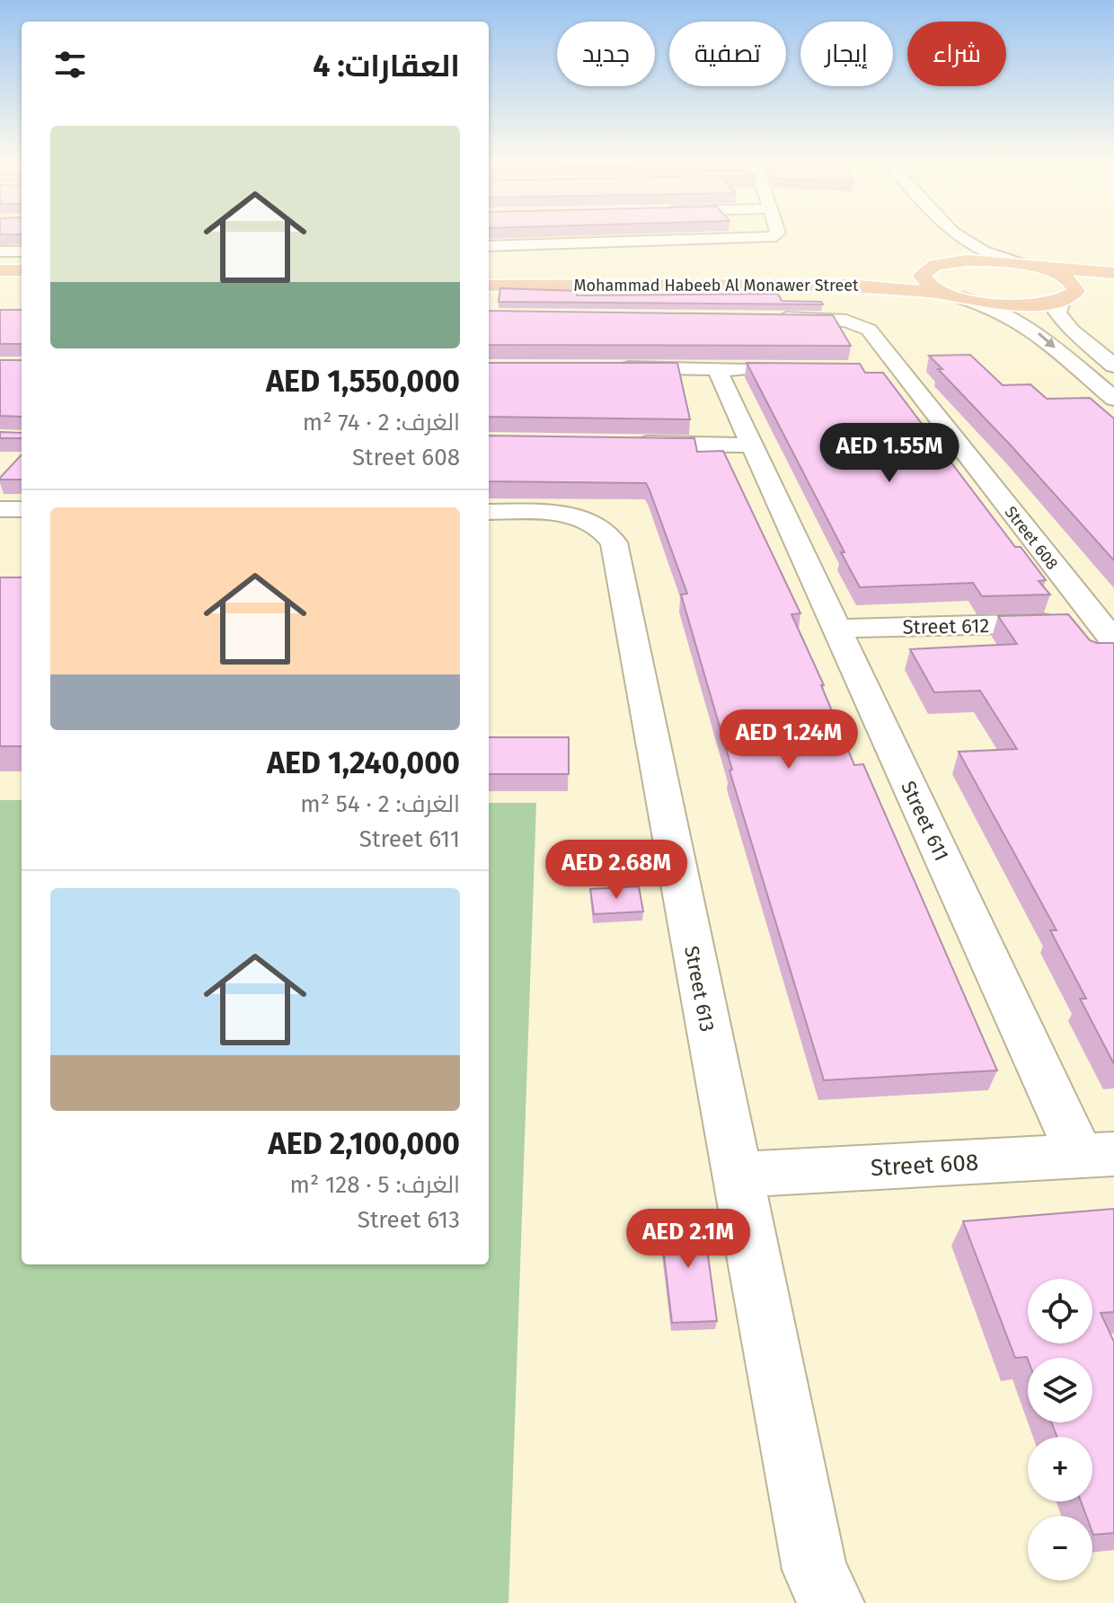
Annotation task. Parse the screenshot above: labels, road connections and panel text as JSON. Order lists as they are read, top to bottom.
{
  "streets": {
    "main road": ["Mohammad Habeeb Al Monawer Street"],
    "street": [
      "Street 608",
      "Street 612",
      "Street 611",
      "Street 613"
    ]
  },
  "crossings": [
    ["Street 608", "Street 612"],
    ["Street 608", "Street 611"],
    ["Street 608", "Street 613"],
    ["Street 612", "Street 611"]
  ],
  "page": {
    "chip": [
      "شراء",
      "إيجار",
      "تصفية",
      "جديد"
    ],
    "heading": "العقارات: 4",
    "list": [
      {
        "name": "AED 1,550,000",
        "note": "الغرف: 2 · 74 m² · Street 608"
      },
      {
        "name": "AED 1,240,000",
        "note": "الغرف: 2 · 54 m² · Street 611"
      },
      {
        "name": "AED 2,100,000",
        "note": "الغرف: 5 · 128 m² · Street 613"
      }
    ],
    "price": [
      "AED 1.55M",
      "AED 1.24M",
      "AED 2.68M",
      "AED 2.1M"
    ],
    "map_buttons": ["+", "−"]
  }
}
